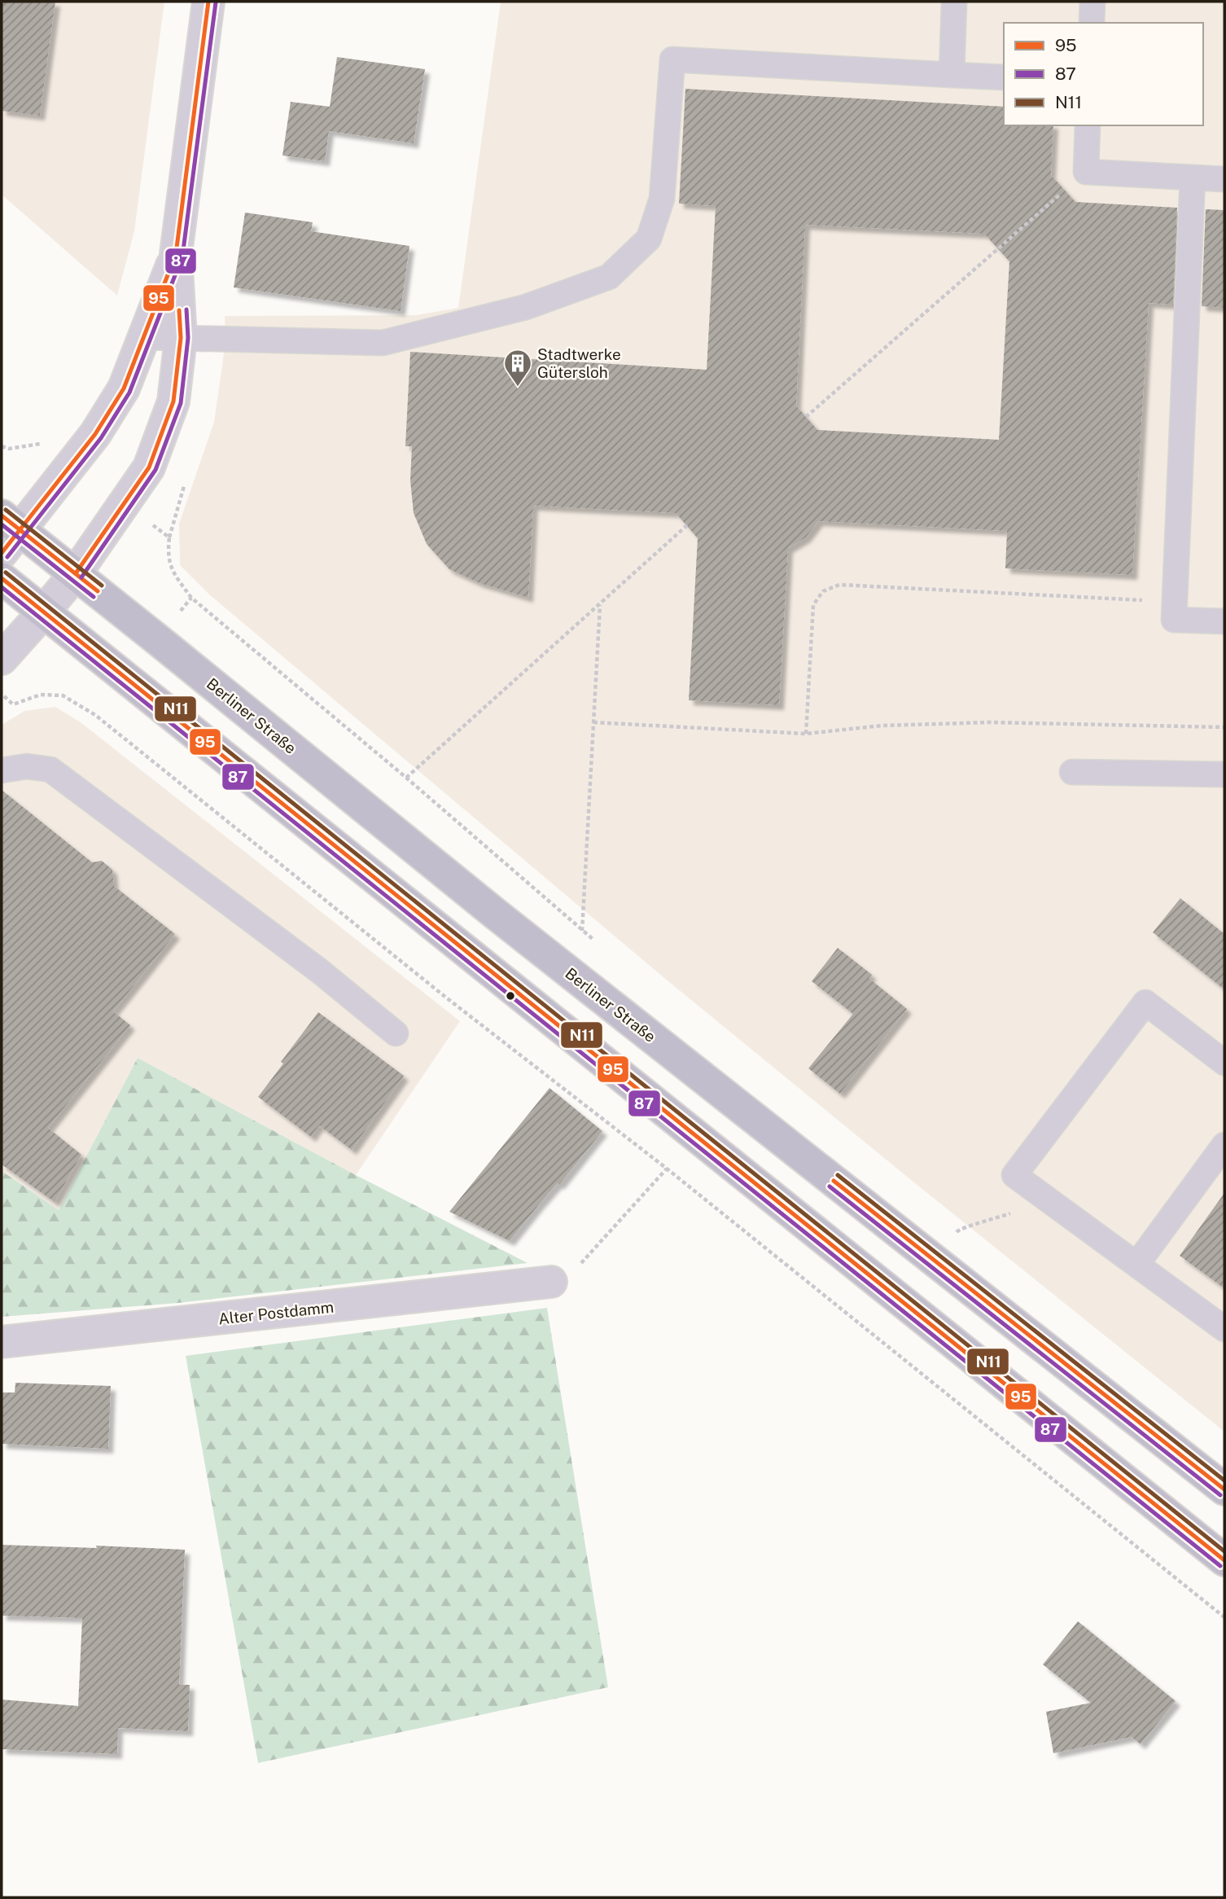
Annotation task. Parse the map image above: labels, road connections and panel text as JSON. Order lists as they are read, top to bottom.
{
  "streets": {
    "main road": ["Berliner Straße"],
    "street": ["Alter Postdamm"]
  },
  "places": {
    "building": ["Stadtwerke Gütersloh"]
  },
  "lines": ["transit line 95", "transit line 87", "transit line N11"],
  "legend": ["95", "87", "N11"]
}
